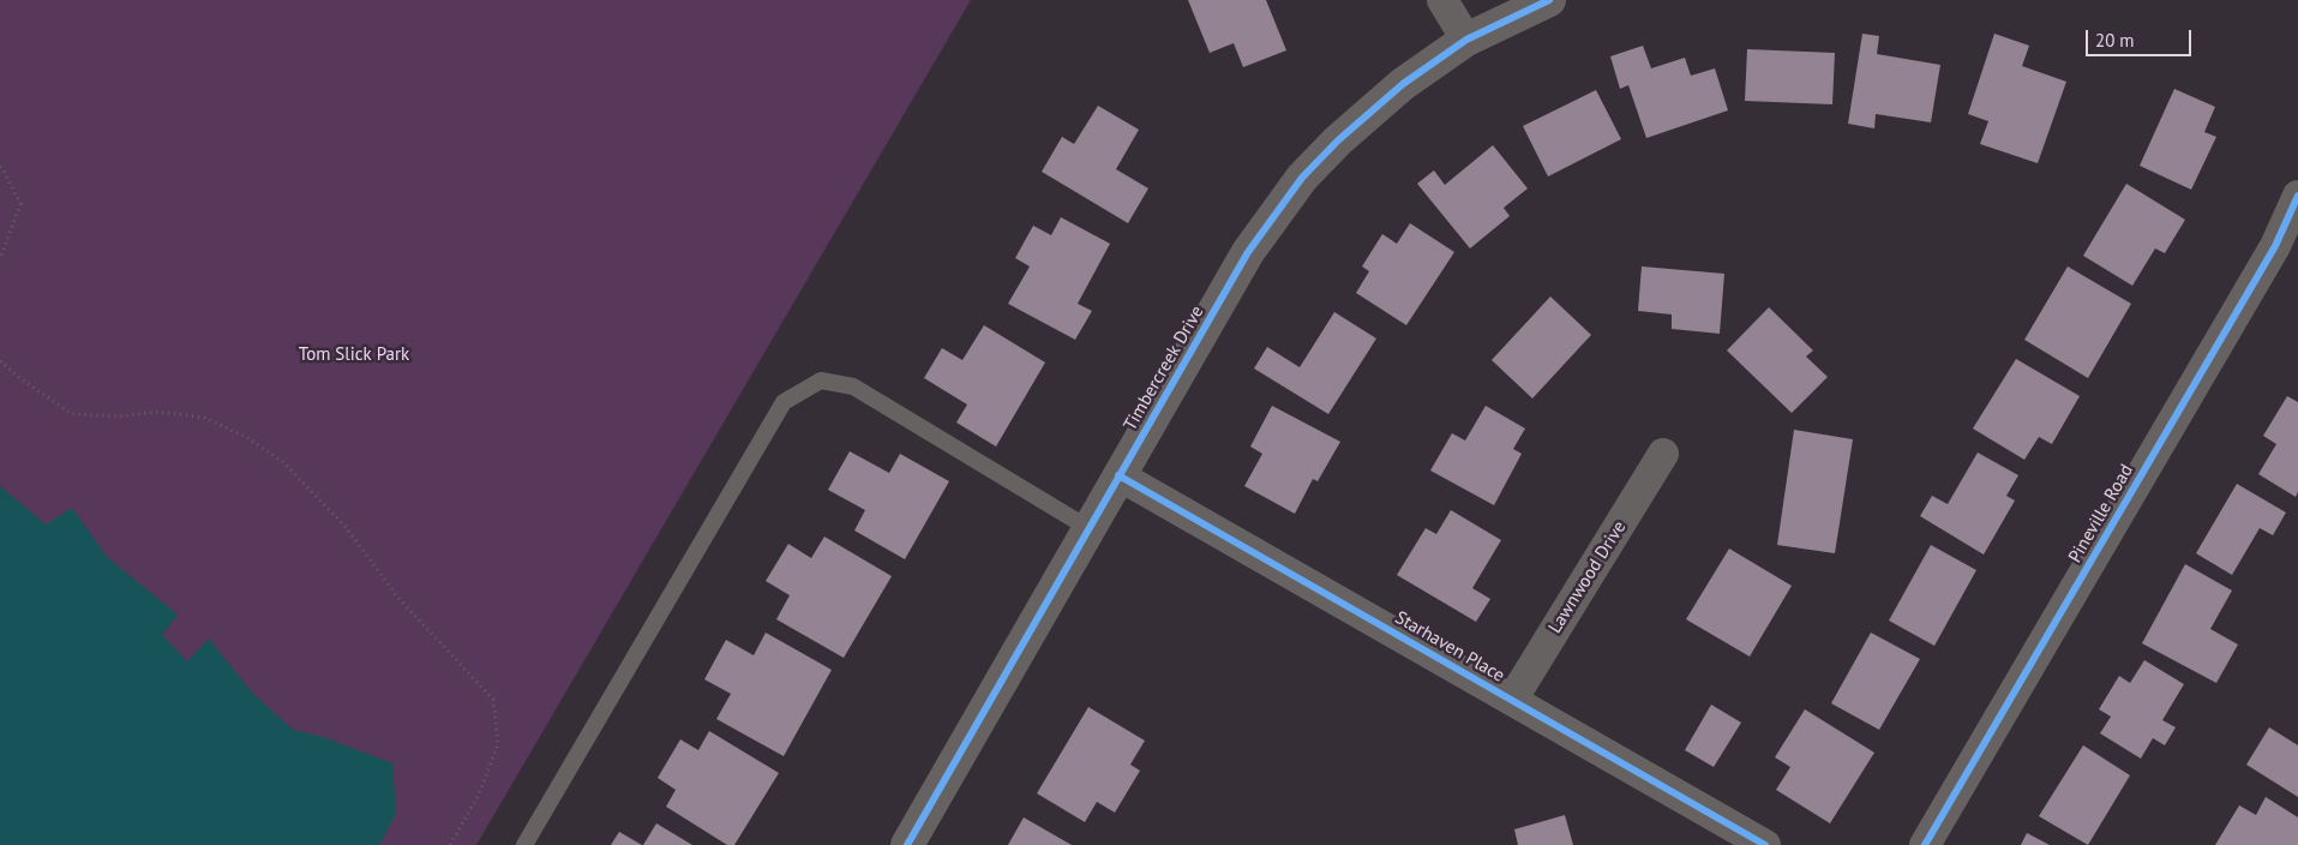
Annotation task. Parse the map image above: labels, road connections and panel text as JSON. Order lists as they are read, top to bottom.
{
  "streets": {
    "street": [
      "Timbercreek Drive",
      "Pineville Road",
      "Lawnwood Drive",
      "Starhaven Place"
    ]
  },
  "crossings": [
    ["Timbercreek Drive", "Starhaven Place"],
    ["Lawnwood Drive", "Starhaven Place"]
  ],
  "parks": ["Tom Slick Park"],
  "scale_bar": "20 m"
}
